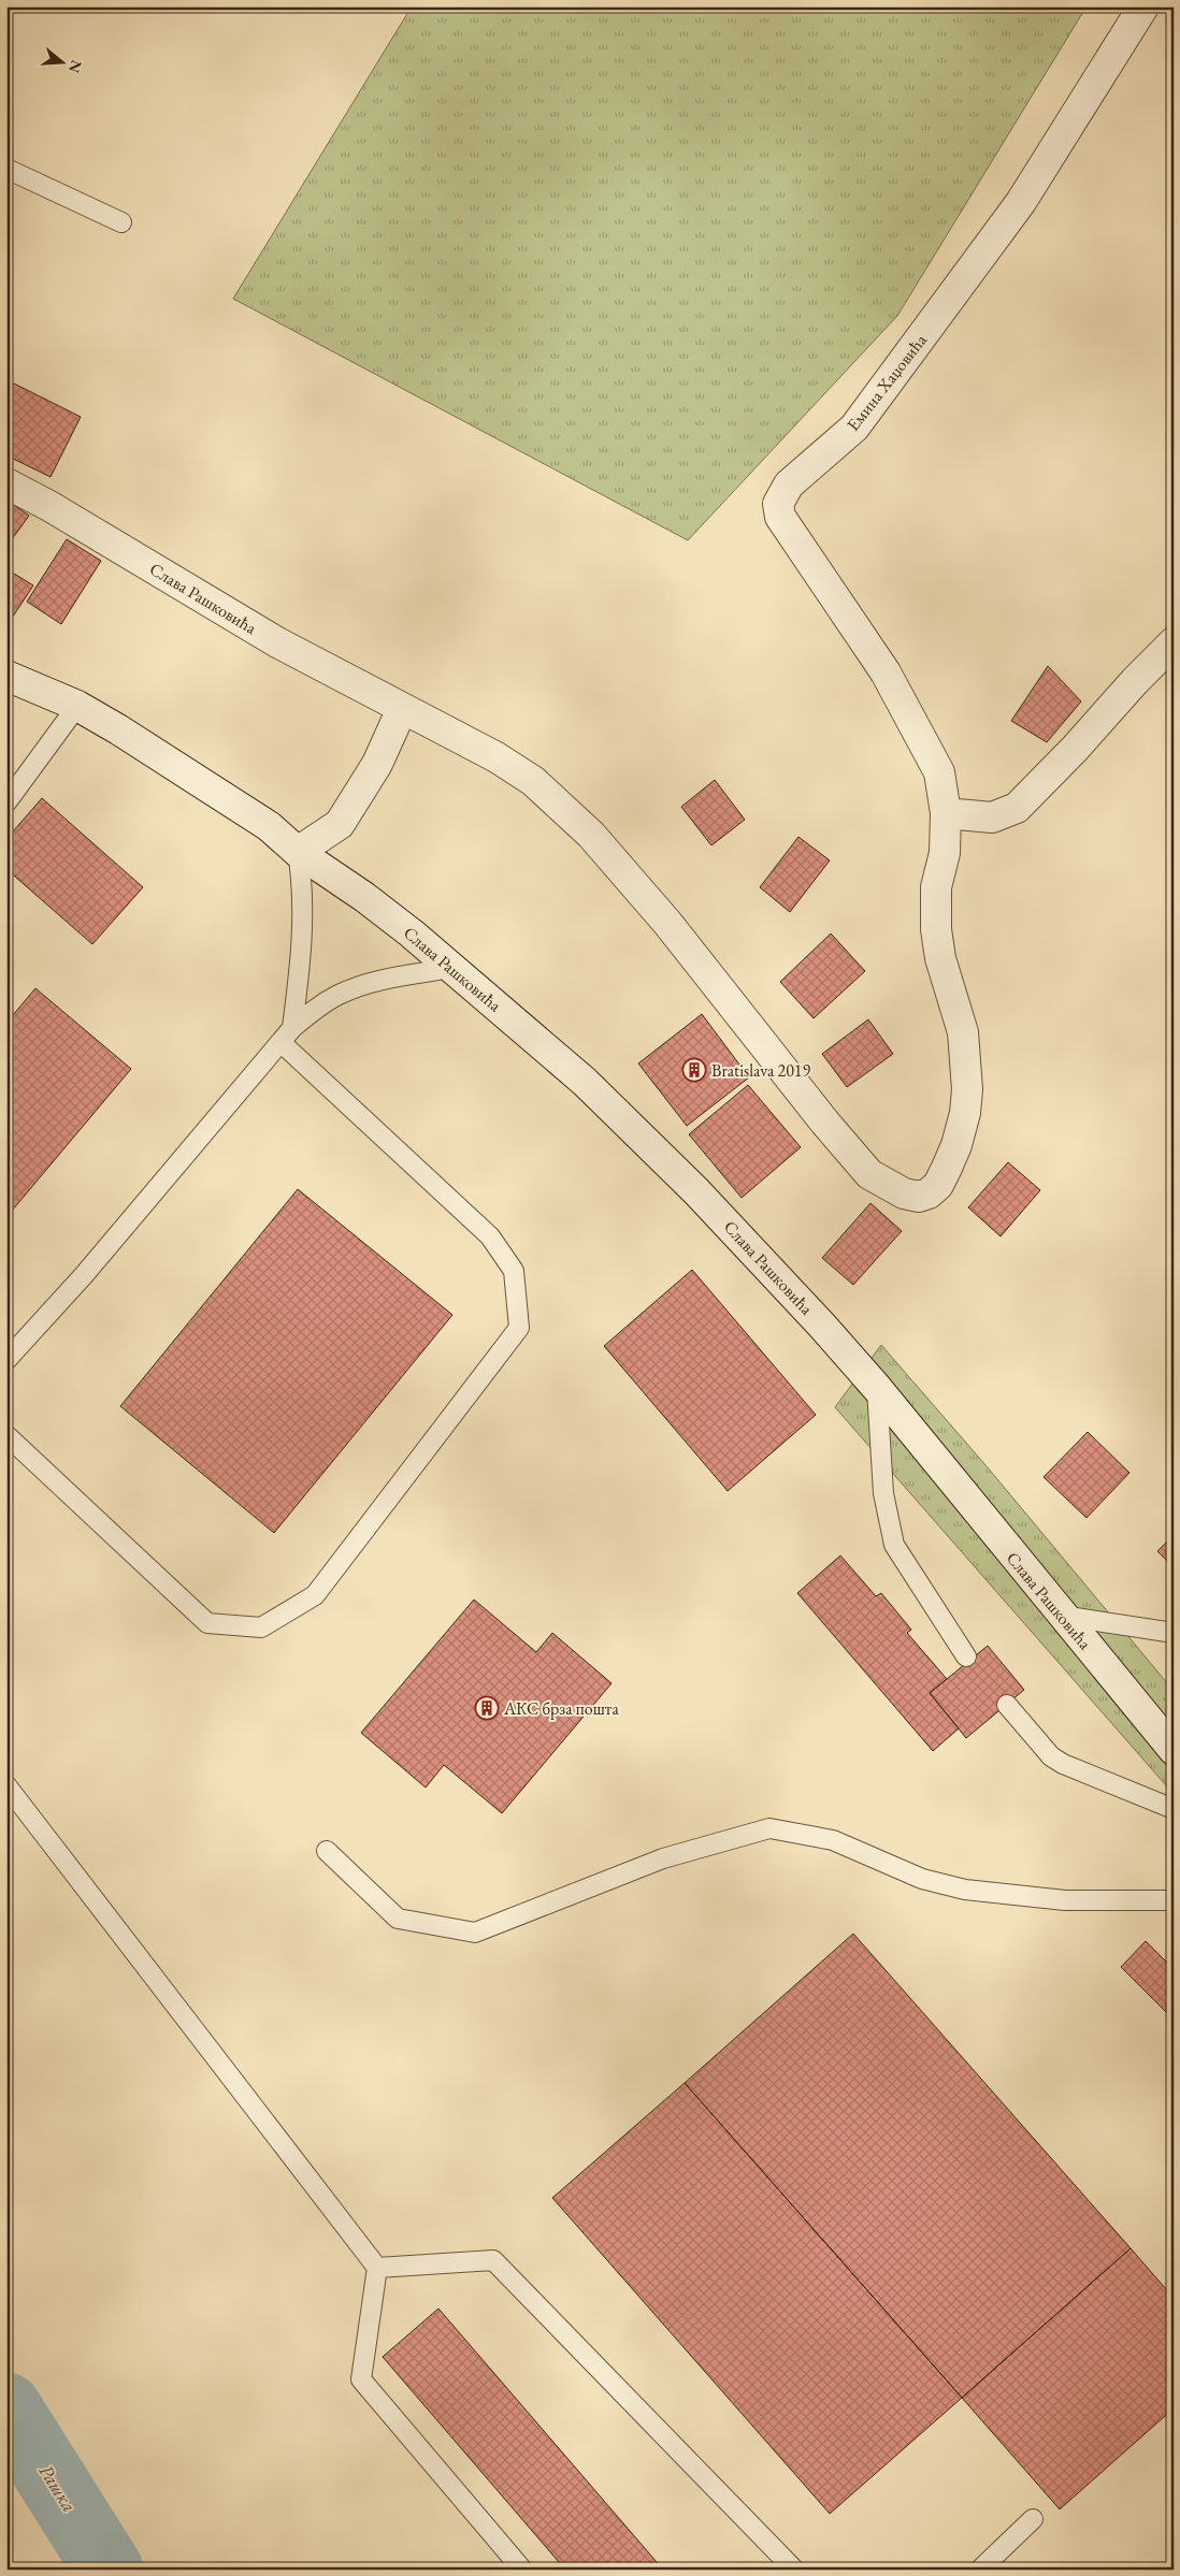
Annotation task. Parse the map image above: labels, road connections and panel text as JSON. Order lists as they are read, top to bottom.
{
  "streets": {
    "street": ["Емина Хаџовића", "Слава Рашковића"]
  },
  "crossings": [
    ["Емина Хаџовића", "Слава Рашковића"]
  ],
  "water": ["Рашка"],
  "places": {
    "building": ["Bratislava 2019", "АКС брза пошта"]
  },
  "north": "right"
}
